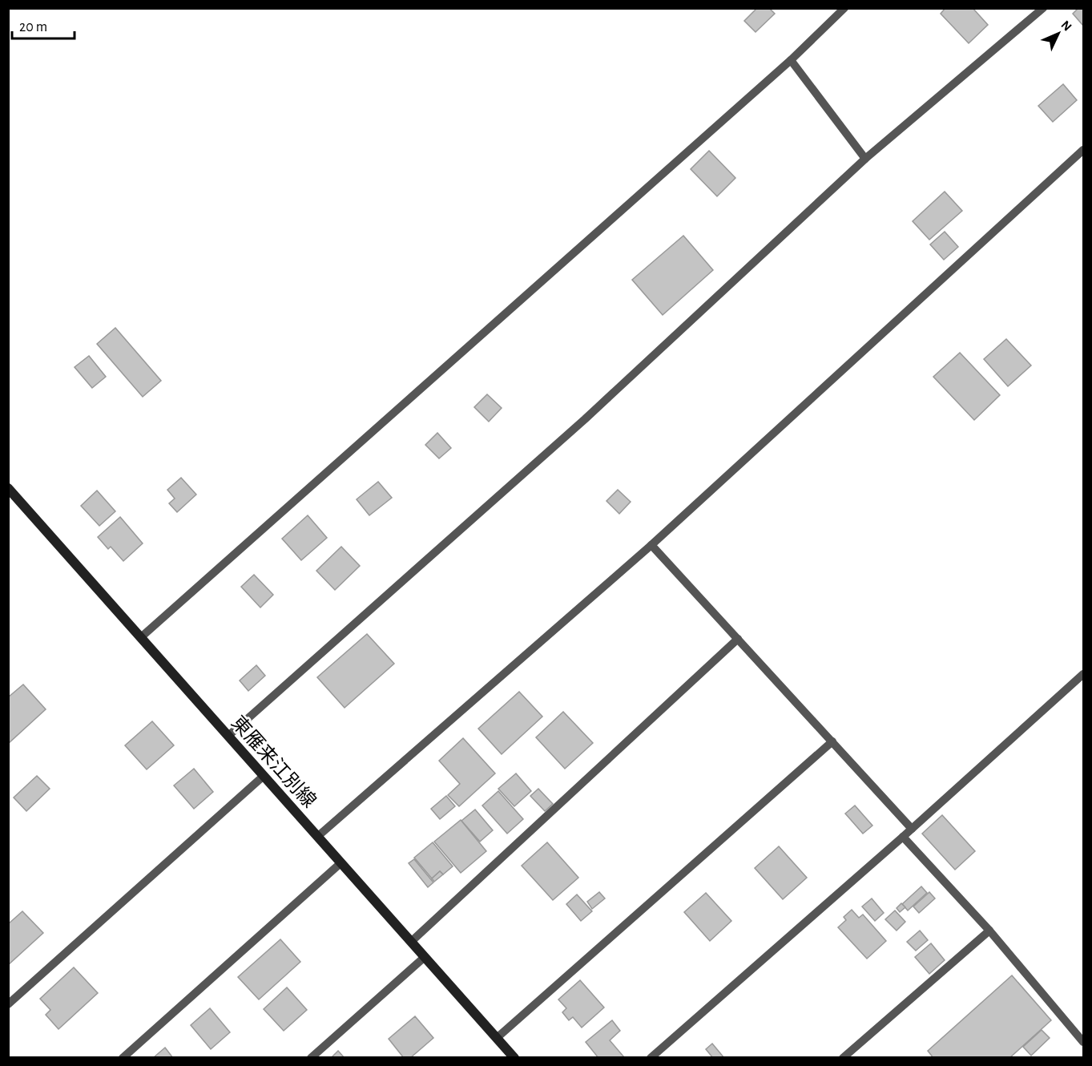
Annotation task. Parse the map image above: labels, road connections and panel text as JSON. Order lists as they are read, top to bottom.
{
  "streets": {
    "main road": ["東雁来江別線"]
  },
  "scale_bar": "20 m",
  "north": "top right"
}
